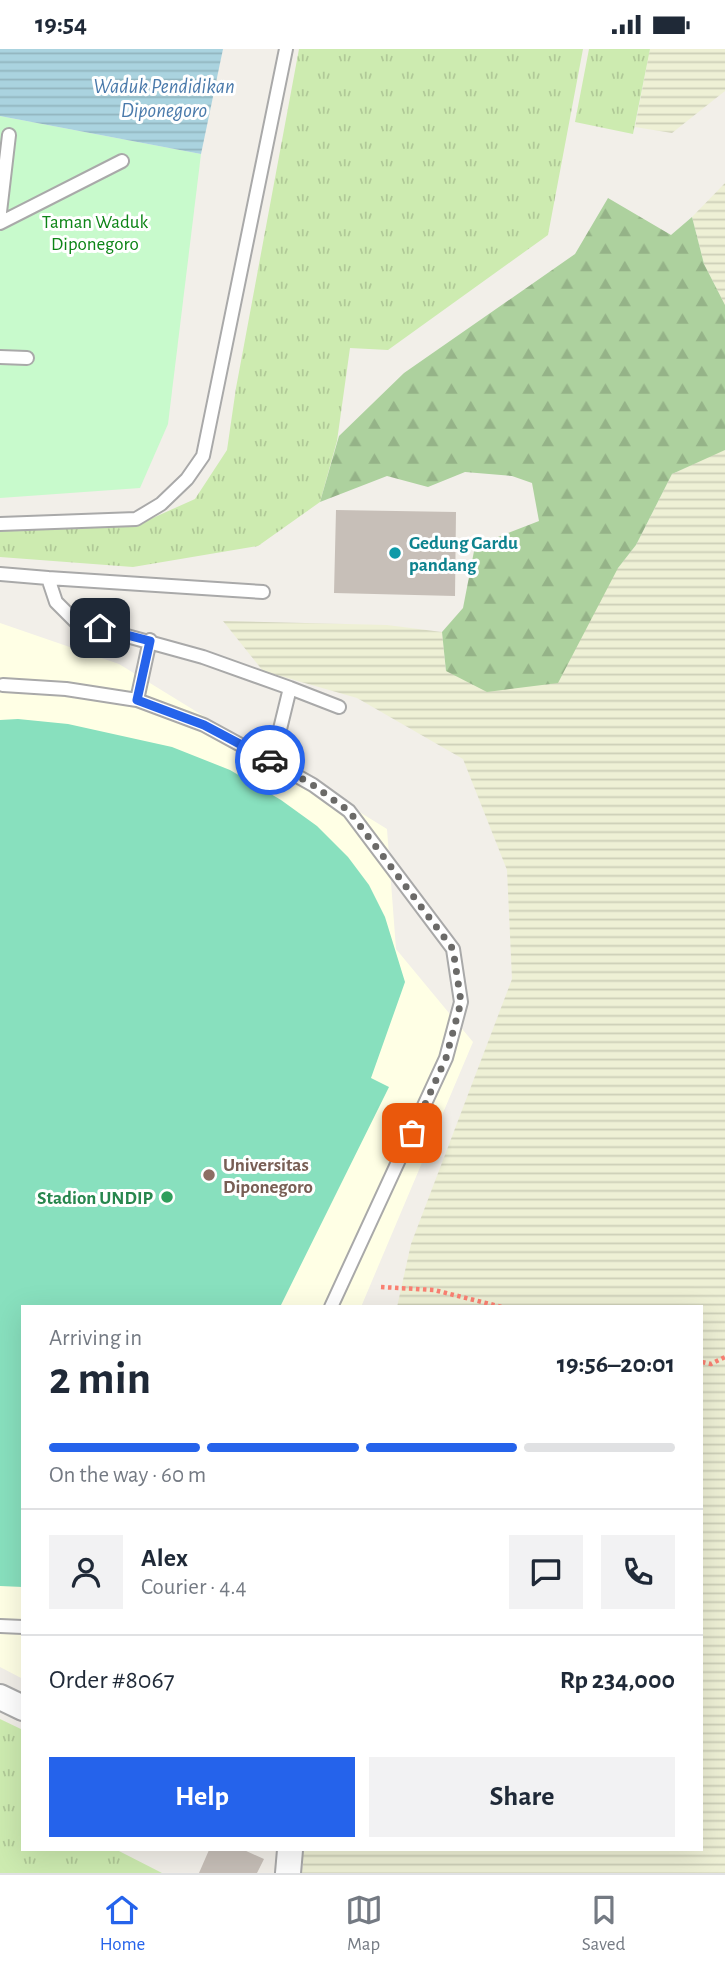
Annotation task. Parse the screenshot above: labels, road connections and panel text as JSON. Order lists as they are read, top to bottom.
{
  "water": ["Waduk Pendidikan Diponegoro"],
  "parks": ["Taman Waduk Diponegoro"],
  "places": ["Gedung Gardu pandang", "Universitas Diponegoro", "Stadion UNDIP"],
  "page": {
    "status": "19:54",
    "heading": ["2 min", "Arriving in", "19:56–20:01"],
    "panel": [
      "Alex",
      "Courier · 4.4",
      "Order #8067",
      "Rp 234,000"
    ],
    "bar": "On the way · 60 m",
    "buttons": ["Help", "Share"],
    "tabs": ["Home", "Map", "Saved"]
  }
}
